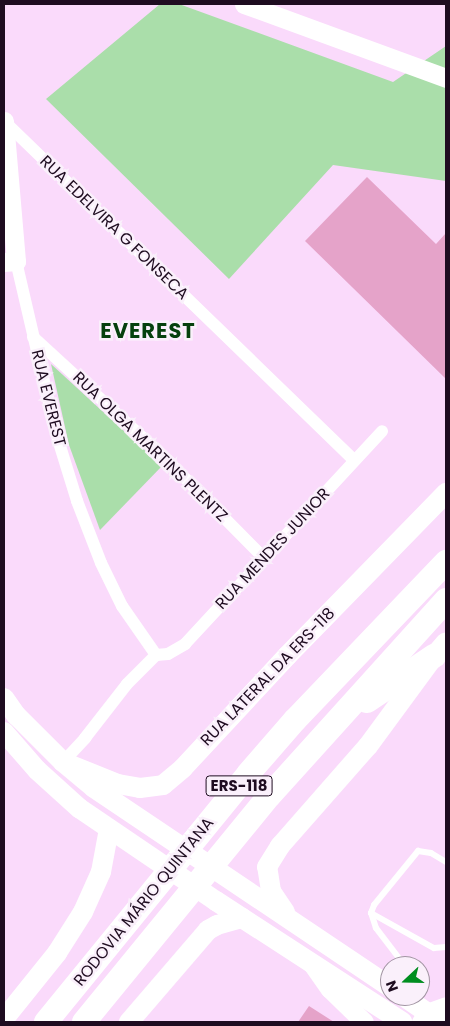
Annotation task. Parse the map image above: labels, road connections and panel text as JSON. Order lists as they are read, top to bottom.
{
  "streets": {
    "highway": ["ERS-118", "RODOVIA MÁRIO QUINTANA"],
    "main road": ["RUA LATERAL DA ERS-118"],
    "street": [
      "RUA EDELVIRA G FONSECA",
      "RUA EVEREST",
      "RUA OLGA MARTINS PLENTZ",
      "RUA MENDES JUNIOR"
    ]
  },
  "crossings": [
    ["RUA EDELVIRA G FONSECA", "RUA EVEREST"],
    ["RUA EDELVIRA G FONSECA", "RUA MENDES JUNIOR"],
    ["RUA EVEREST", "RUA OLGA MARTINS PLENTZ"],
    ["RUA EVEREST", "RUA MENDES JUNIOR"],
    ["RUA OLGA MARTINS PLENTZ", "RUA MENDES JUNIOR"]
  ],
  "districts": ["EVEREST"],
  "north": "left"
}
